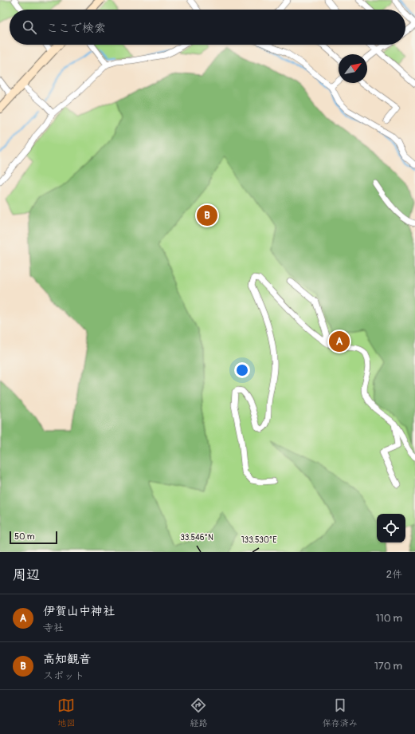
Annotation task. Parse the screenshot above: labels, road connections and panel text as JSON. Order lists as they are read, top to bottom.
{
  "scale_bar": "50 m",
  "north": "top right",
  "page": {
    "search": "ここで検索",
    "pins": ["B", "A"],
    "scale": "50 m",
    "heading": ["周辺", "2件"],
    "list": [
      {
        "mark": "A",
        "name": "伊賀山中神社",
        "note": "寺社",
        "value": "110 m"
      },
      {
        "mark": "B",
        "name": "高知観音",
        "note": "スポット",
        "value": "170 m"
      }
    ],
    "nav": ["地図", "経路", "保存済み"]
  },
  "coordinates": ["33.546°N", "133.530°E"]
}
